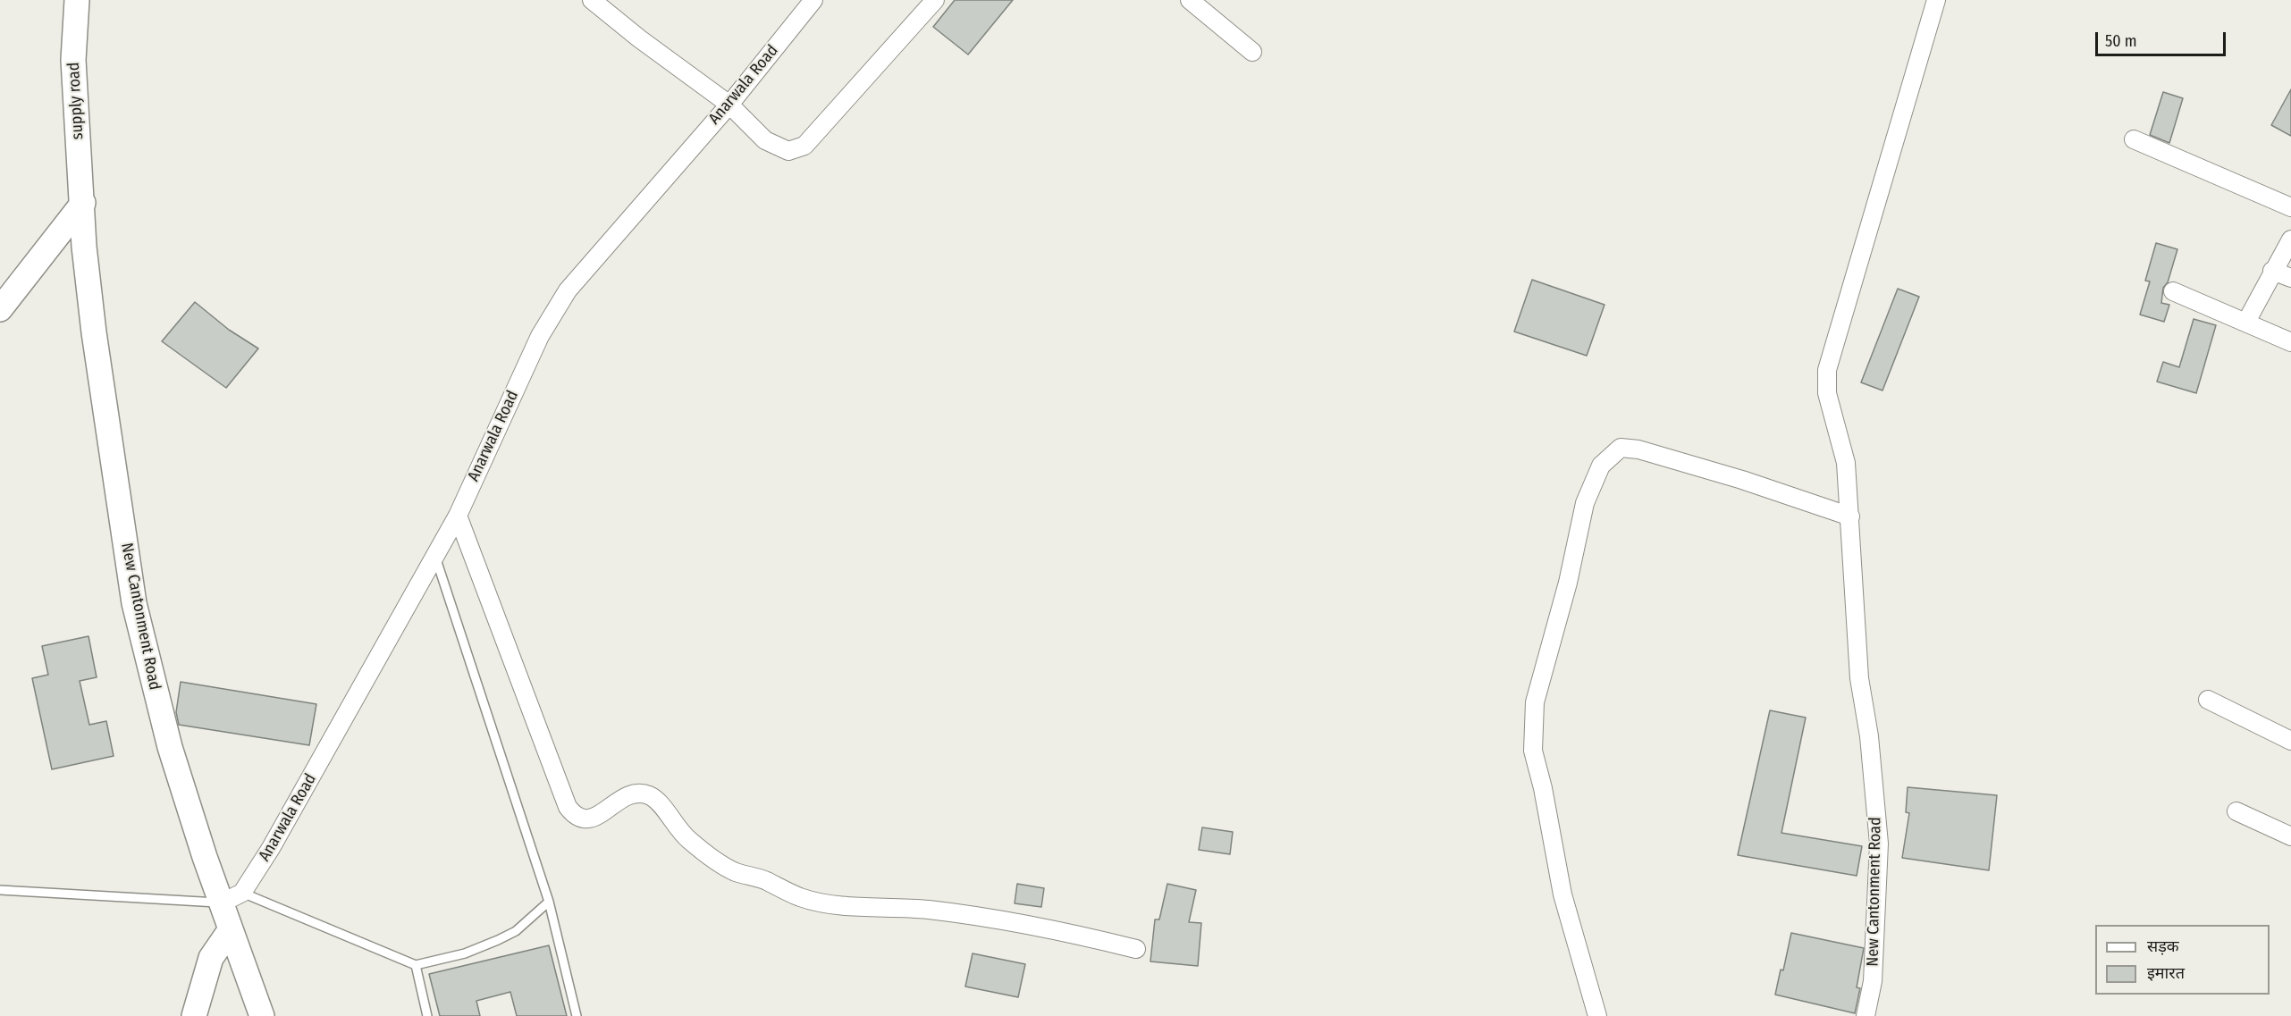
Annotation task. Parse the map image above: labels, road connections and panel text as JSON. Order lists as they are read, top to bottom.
{
  "streets": {
    "street": ["Anarwala Road", "supply road", "New Cantonment Road"]
  },
  "crossings": [
    ["Anarwala Road", "New Cantonment Road"],
    ["supply road", "New Cantonment Road"]
  ],
  "legend": ["सड़क", "इमारत"],
  "scale_bar": "50 m"
}
